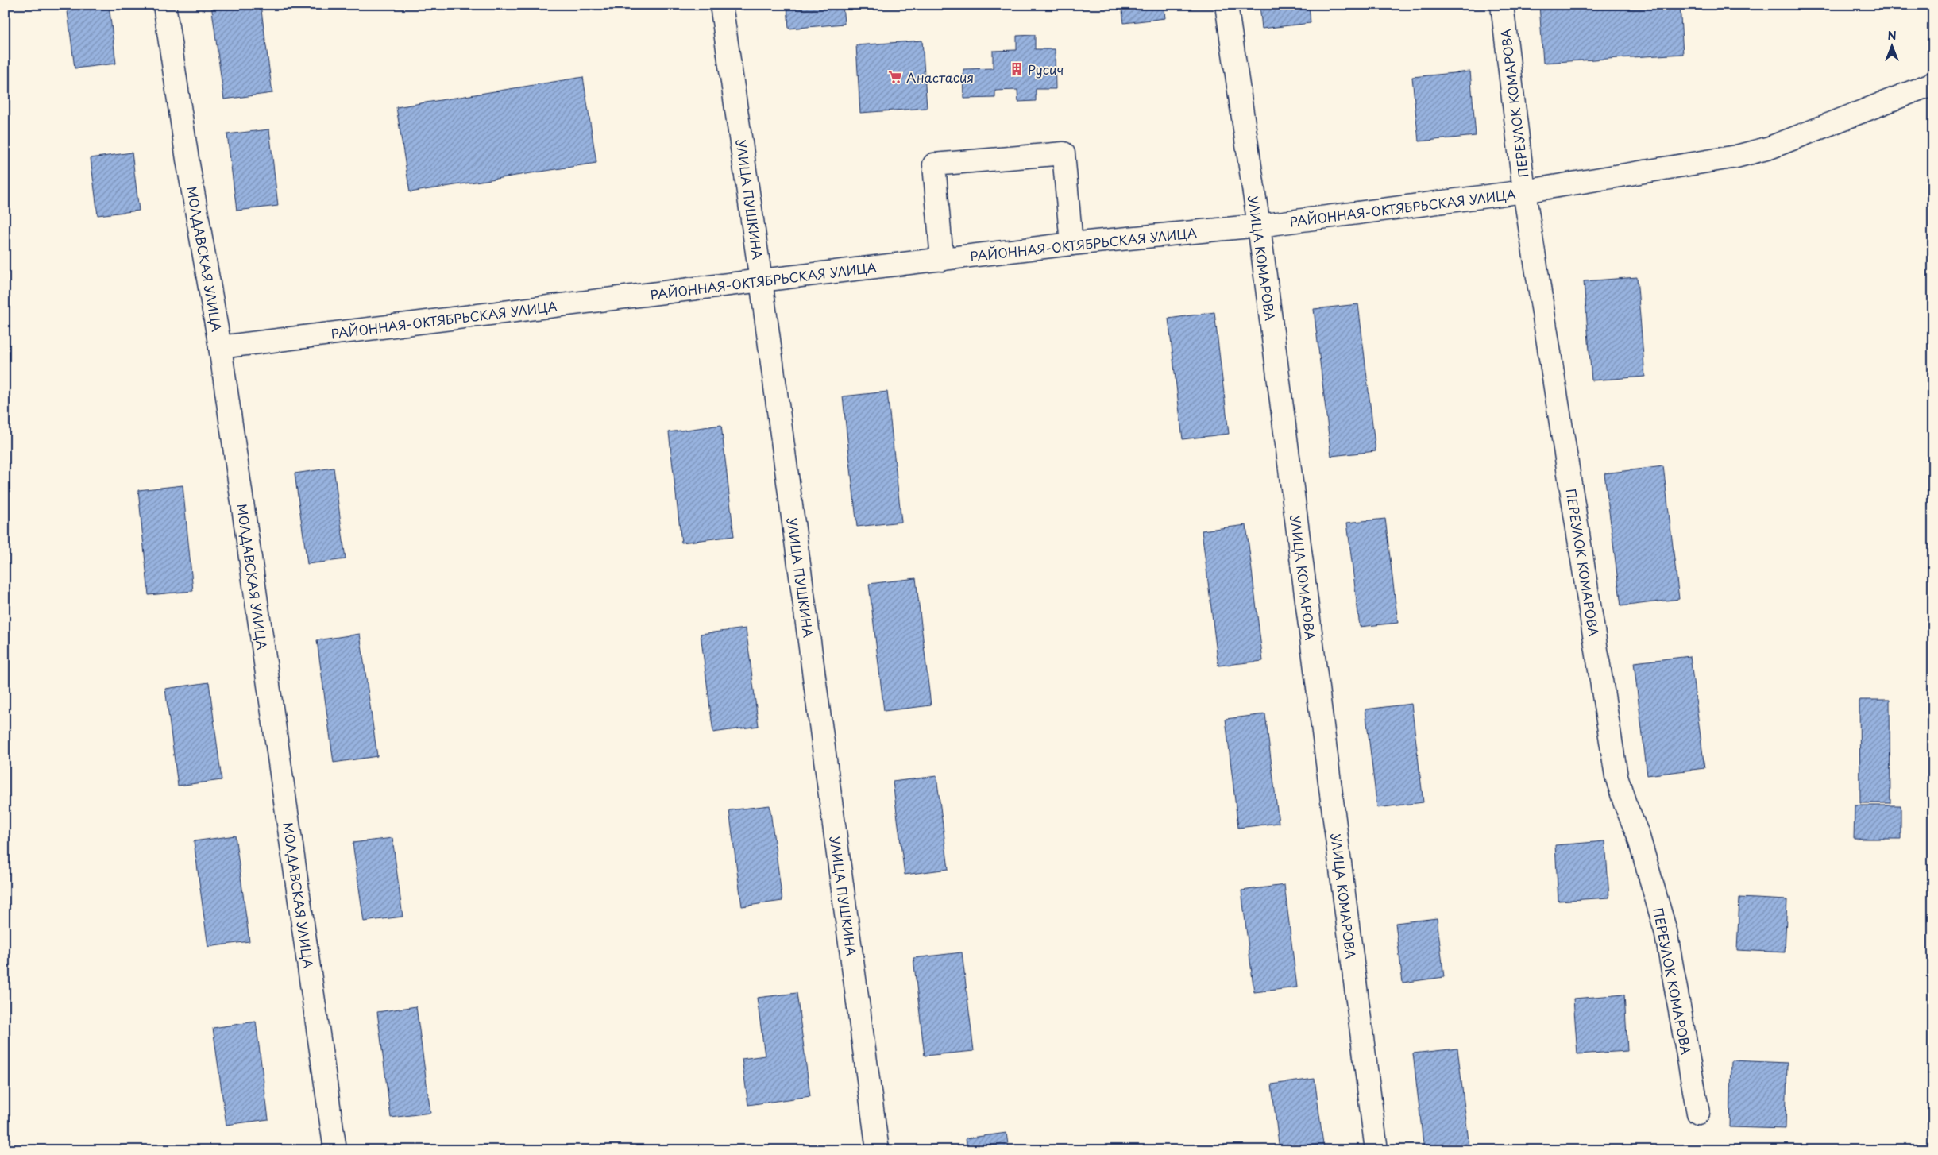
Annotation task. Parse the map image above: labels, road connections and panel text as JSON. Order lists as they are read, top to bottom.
{
  "streets": {
    "street": [
      "ПЕРЕУЛОК КОМАРОВА",
      "УЛИЦА ПУШКИНА",
      "РАЙОННАЯ-ОКТЯБРЬСКАЯ УЛИЦА",
      "УЛИЦА КОМАРОВА",
      "МОЛДАВСКАЯ УЛИЦА"
    ]
  },
  "crossings": [
    ["ПЕРЕУЛОК КОМАРОВА", "РАЙОННАЯ-ОКТЯБРЬСКАЯ УЛИЦА"],
    ["УЛИЦА ПУШКИНА", "РАЙОННАЯ-ОКТЯБРЬСКАЯ УЛИЦА"],
    ["РАЙОННАЯ-ОКТЯБРЬСКАЯ УЛИЦА", "УЛИЦА КОМАРОВА"],
    ["РАЙОННАЯ-ОКТЯБРЬСКАЯ УЛИЦА", "МОЛДАВСКАЯ УЛИЦА"]
  ],
  "places": {
    "building": ["Русич"],
    "supermarket": ["Анастасия"]
  },
  "north": "top"
}
